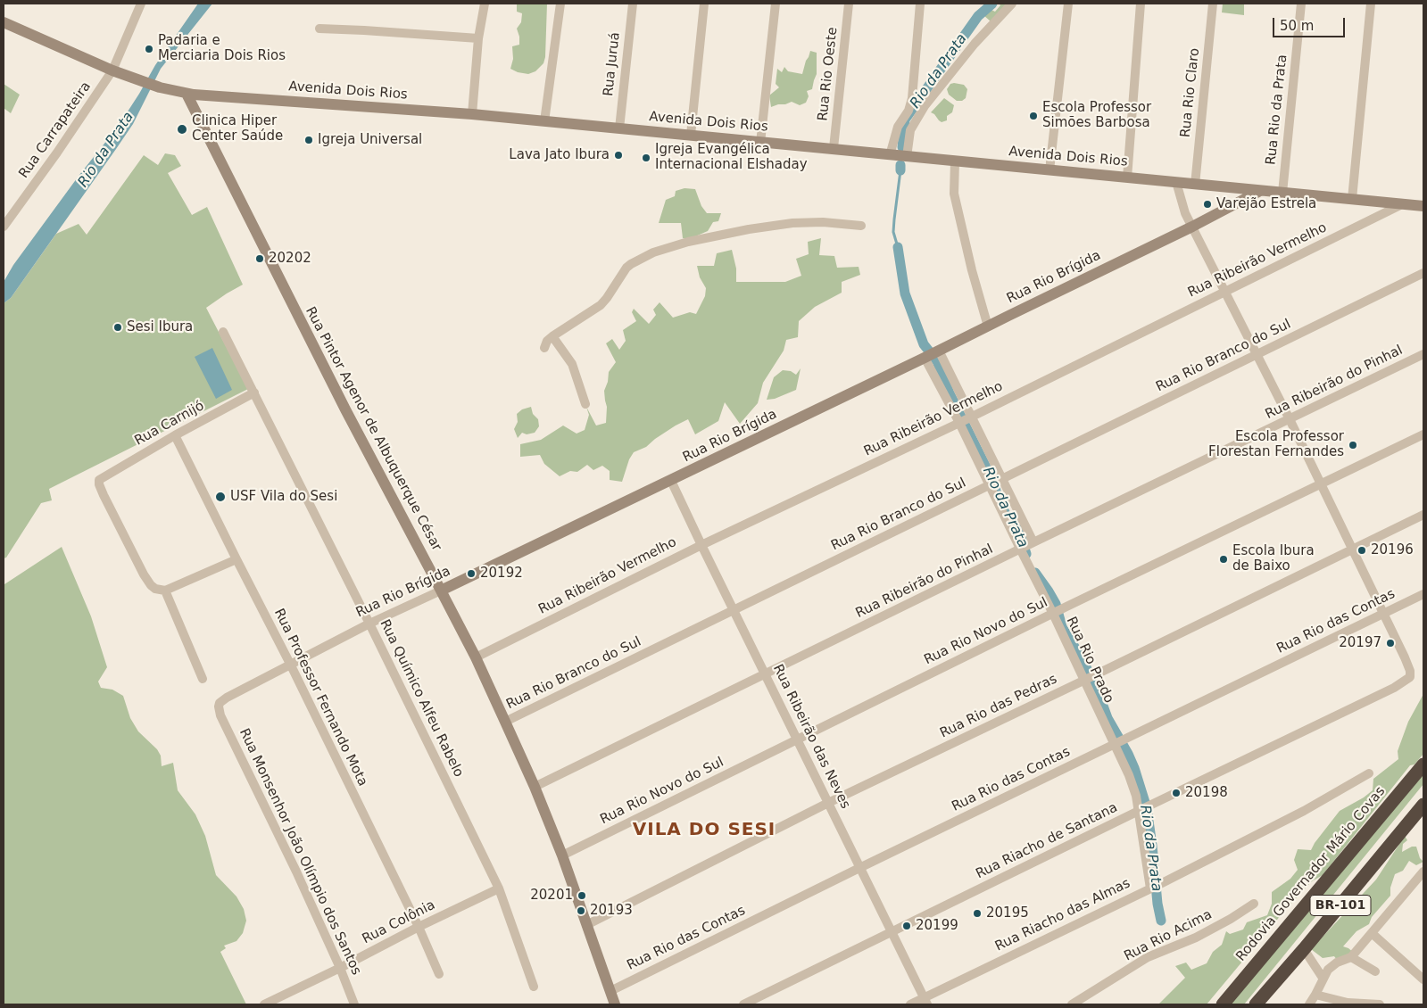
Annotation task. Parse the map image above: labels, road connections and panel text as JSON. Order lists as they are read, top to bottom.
{
  "streets": {
    "highway": ["Rodovia Governador Mário Covas", "BR-101"],
    "street": [
      "Rua Juruá",
      "Rua Rio Oeste",
      "Avenida Dois Rios",
      "Rua Rio Claro",
      "Rua Rio da Prata",
      "Rua Carrapateira",
      "Rua Ribeirão Vermelho",
      "Rua Rio Brígida",
      "Rua Rio Branco do Sul",
      "Rua Ribeirão do Pinhal",
      "Rua Carnijó",
      "Rua Pintor Agenor de Albuquerque César",
      "Rua Rio das Contas",
      "Rua Rio Novo do Sul",
      "Rua Rio Prado",
      "Rua Professor Fernando Mota",
      "Rua Químico Alfeu Rabelo",
      "Rua Rio das Pedras",
      "Rua Ribeirão das Neves",
      "Rua Riacho de Santana",
      "Rua Monsenhor João Olímpio dos Santos",
      "Rua Riacho das Almas",
      "Rua Colônia",
      "Rua Rio Acima"
    ]
  },
  "crossings": [
    ["Rua Juruá", "Avenida Dois Rios"],
    ["Rua Rio Oeste", "Avenida Dois Rios"],
    ["Avenida Dois Rios", "Rua Rio Claro"],
    ["Avenida Dois Rios", "Rua Rio da Prata"],
    ["Avenida Dois Rios", "Rua Carrapateira"],
    ["Avenida Dois Rios", "Rua Ribeirão Vermelho"],
    ["Avenida Dois Rios", "Rua Rio Brígida"],
    ["Avenida Dois Rios", "Rua Pintor Agenor de Albuquerque César"],
    ["Rua Ribeirão Vermelho", "Rua Pintor Agenor de Albuquerque César"],
    ["Rua Ribeirão Vermelho", "Rua Rio Prado"],
    ["Rua Ribeirão Vermelho", "Rua Ribeirão das Neves"],
    ["Rua Rio Brígida", "Rua Pintor Agenor de Albuquerque César"],
    ["Rua Rio Brígida", "Rua Rio Prado"],
    ["Rua Rio Brígida", "Rua Professor Fernando Mota"],
    ["Rua Rio Brígida", "Rua Químico Alfeu Rabelo"],
    ["Rua Rio Brígida", "Rua Ribeirão das Neves"],
    ["Rua Rio Brígida", "Rua Monsenhor João Olímpio dos Santos"],
    ["Rua Rio Branco do Sul", "Rua Pintor Agenor de Albuquerque César"],
    ["Rua Rio Branco do Sul", "Rua Rio Prado"],
    ["Rua Rio Branco do Sul", "Rua Ribeirão das Neves"],
    ["Rua Ribeirão do Pinhal", "Rua Pintor Agenor de Albuquerque César"],
    ["Rua Ribeirão do Pinhal", "Rua Rio Prado"],
    ["Rua Ribeirão do Pinhal", "Rua Ribeirão das Neves"],
    ["Rua Carnijó", "Rua Professor Fernando Mota"],
    ["Rua Carnijó", "Rua Químico Alfeu Rabelo"],
    ["Rua Pintor Agenor de Albuquerque César", "Rua Rio das Contas"],
    ["Rua Pintor Agenor de Albuquerque César", "Rua Rio Novo do Sul"],
    ["Rua Pintor Agenor de Albuquerque César", "Rua Rio das Pedras"],
    ["Rua Rio das Contas", "Rua Rio Prado"],
    ["Rua Rio das Contas", "Rua Ribeirão das Neves"],
    ["Rua Rio das Contas", "Rua Riacho de Santana"],
    ["Rua Rio Novo do Sul", "Rua Rio Prado"],
    ["Rua Rio Novo do Sul", "Rua Ribeirão das Neves"],
    ["Rua Rio Prado", "Rua Rio das Pedras"],
    ["Rua Rio Prado", "Rua Riacho de Santana"],
    ["Rua Rio Prado", "Rua Riacho das Almas"],
    ["Rua Professor Fernando Mota", "Rua Colônia"],
    ["Rua Químico Alfeu Rabelo", "Rua Colônia"],
    ["Rua Rio das Pedras", "Rua Ribeirão das Neves"],
    ["Rua Ribeirão das Neves", "Rua Riacho de Santana"],
    ["Rua Ribeirão das Neves", "Rua Riacho das Almas"],
    ["Rua Monsenhor João Olímpio dos Santos", "Rua Colônia"]
  ],
  "districts": ["VILA DO SESI"],
  "water": ["Rio da Prata"],
  "places": [
    "Padaria e Merciaria Dois Rios",
    "Escola Professor Simões Barbosa",
    "Clinica Hiper Center Saúde",
    "Igreja Universal",
    "Lava Jato Ibura",
    "Igreja Evangélica Internacional Elshaday",
    "Varejão Estrela",
    "20202",
    "Sesi Ibura",
    "Escola Professor Florestan Fernandes",
    "USF Vila do Sesi",
    "20196",
    "Escola Ibura de Baixo",
    "20192",
    "20197",
    "20198",
    "20201",
    "20193",
    "20195",
    "20199"
  ],
  "scale_bar": "50 m"
}
